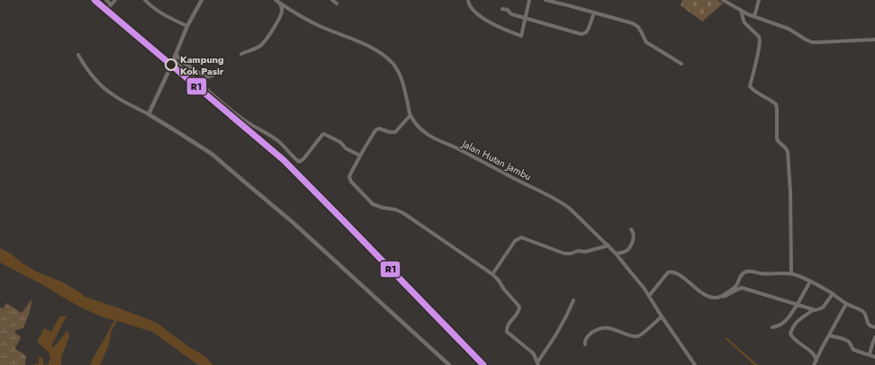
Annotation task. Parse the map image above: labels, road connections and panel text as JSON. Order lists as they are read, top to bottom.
{
  "streets": {
    "street": ["Jalan Hutan Jambu"]
  },
  "places": ["Kampung Kok Pasir"],
  "lines": ["transit line R1"]
}
